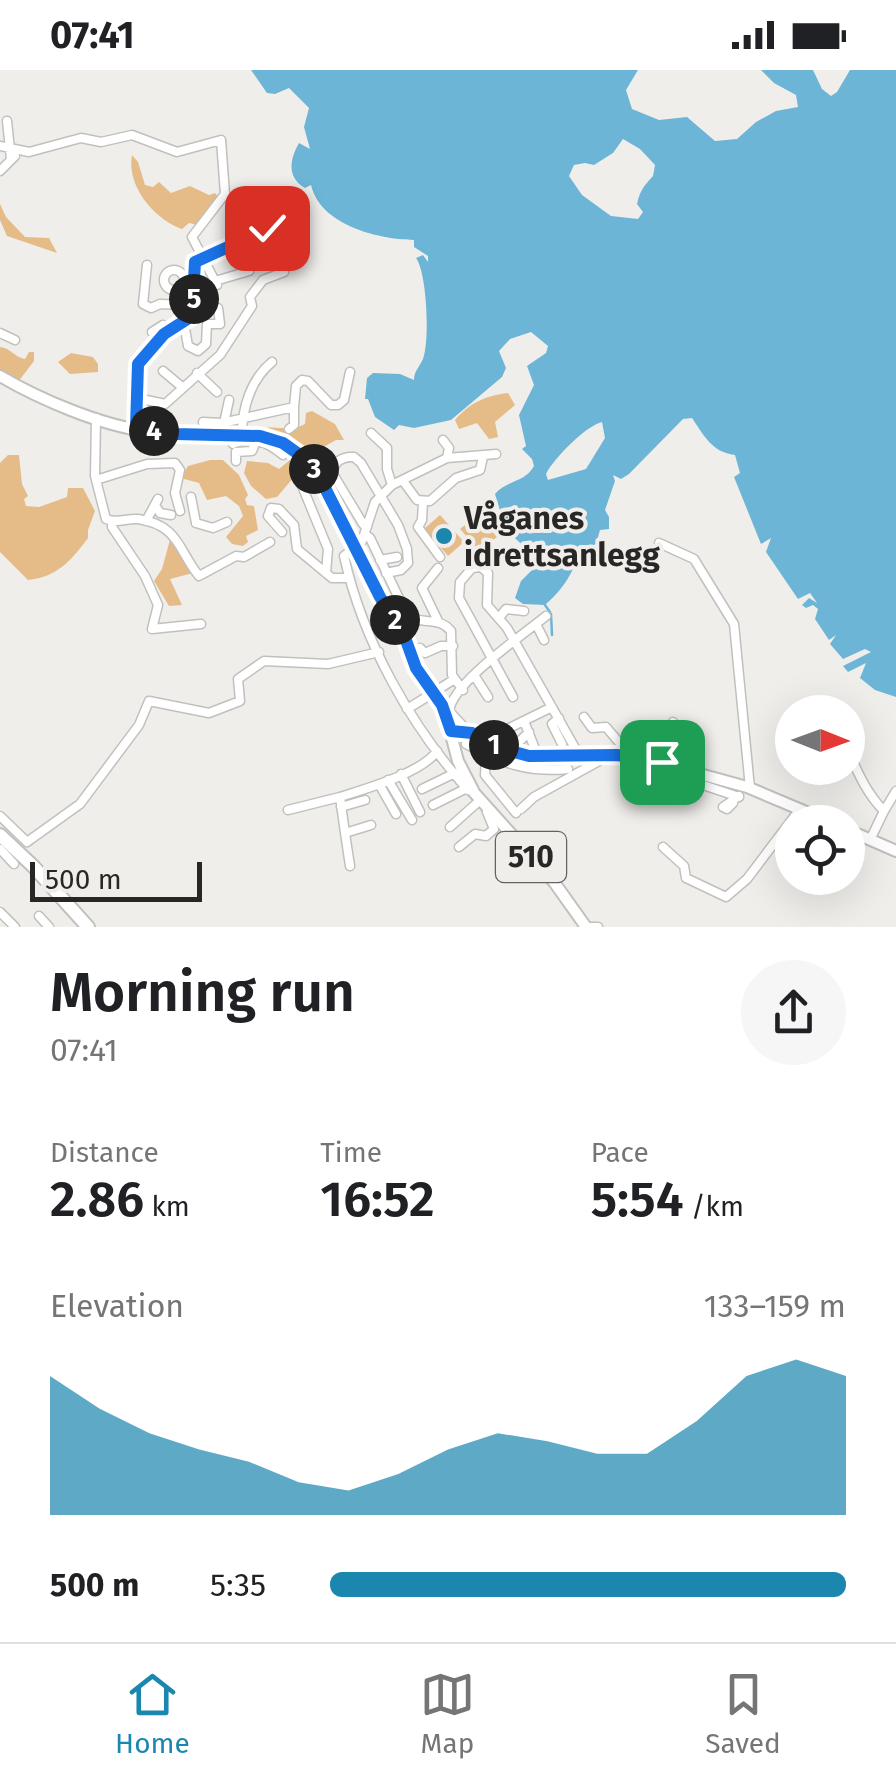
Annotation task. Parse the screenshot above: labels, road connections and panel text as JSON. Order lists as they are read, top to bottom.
{
  "streets": {
    "main road": ["510"]
  },
  "places": ["Våganes idrettsanlegg"],
  "scale_bar": "500 m",
  "north": "right",
  "page": {
    "status": "07:41",
    "pins": [
      "5",
      "4",
      "3",
      "2",
      "1"
    ],
    "scale": "500 m",
    "heading": ["Morning run", "07:41"],
    "stats": [
      ["Distance", "2.86 km"],
      ["Time", "16:52"],
      ["Pace", "5:54 /km"]
    ],
    "chart": ["Elevation", "133–159 m"],
    "list": [
      {
        "name": "500 m",
        "note": "5:35"
      }
    ],
    "tabs": ["Home", "Map", "Saved"]
  }
}
